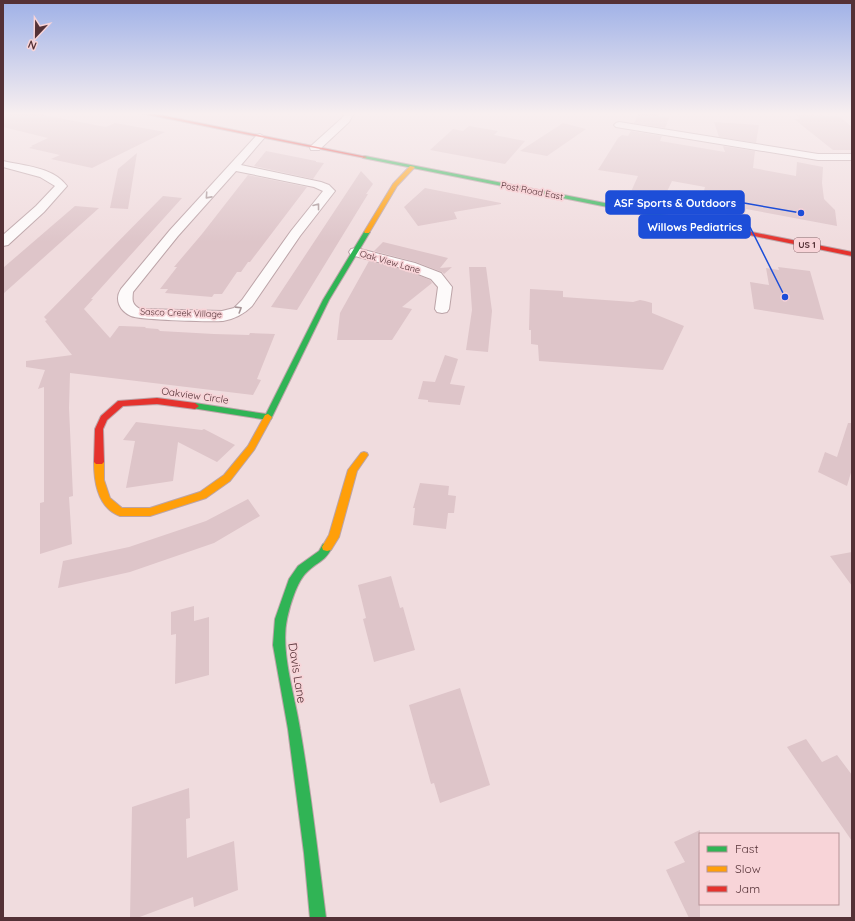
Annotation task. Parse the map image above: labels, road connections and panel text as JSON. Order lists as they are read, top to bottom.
{
  "streets": {
    "street": [
      "Post Road East",
      "US 1",
      "Oak View Lane",
      "Sasco Creek Village",
      "Oakview Circle",
      "Davis Lane"
    ]
  },
  "crossings": [
    ["Post Road East", "Oakview Circle"],
    ["Oak View Lane", "Oakview Circle"]
  ],
  "places": ["ASF Sports & Outdoors", "Willows Pediatrics"],
  "legend": ["Fast", "Slow", "Jam"],
  "north": "bottom"
}
